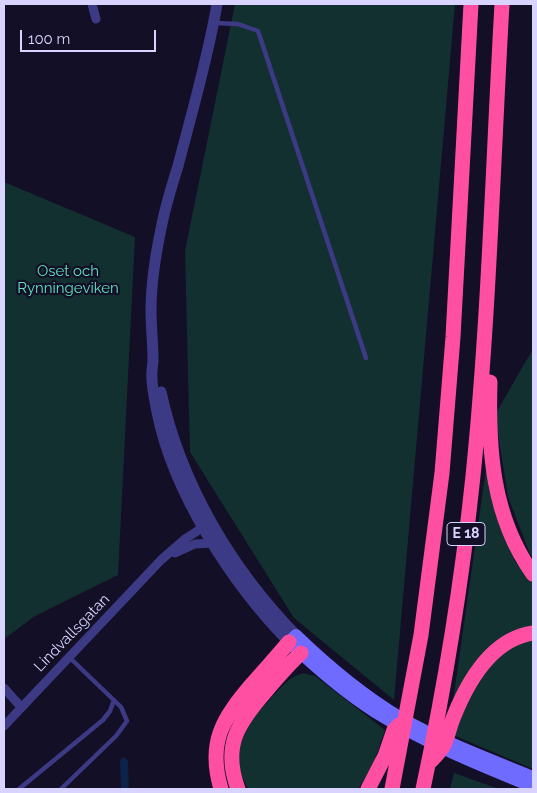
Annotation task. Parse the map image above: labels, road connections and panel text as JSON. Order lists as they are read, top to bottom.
{
  "streets": {
    "highway": ["E 18"],
    "street": ["Lindvallsgatan"]
  },
  "parks": ["Oset och Rynningeviken"],
  "scale_bar": "100 m"
}
